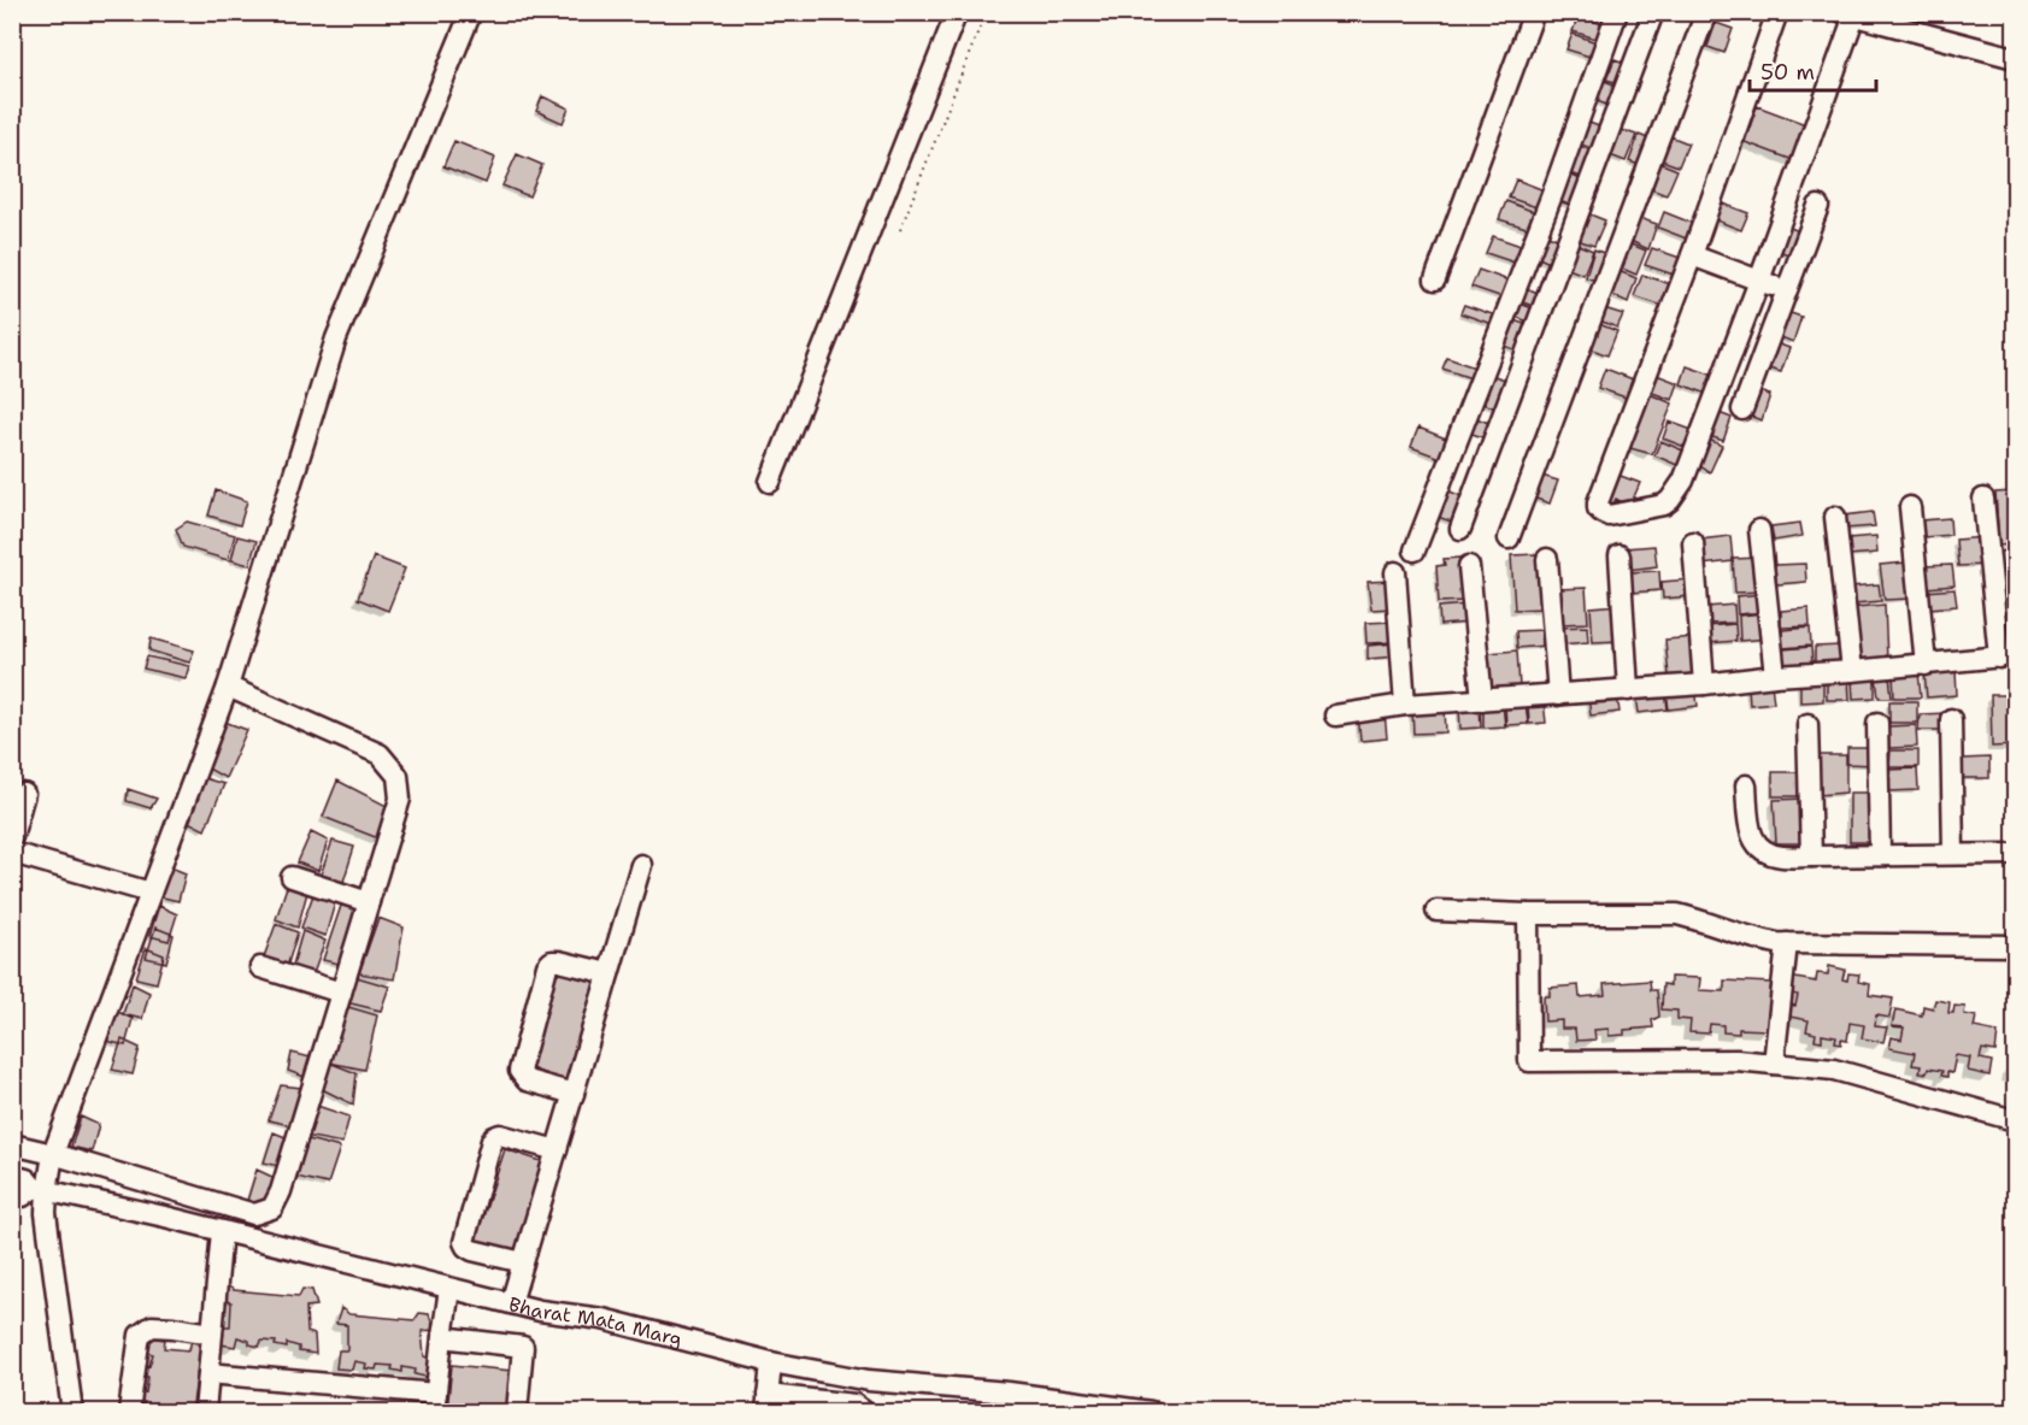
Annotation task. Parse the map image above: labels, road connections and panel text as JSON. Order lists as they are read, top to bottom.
{
  "streets": {
    "street": ["Bharat Mata Marg"]
  },
  "scale_bar": "50 m"
}
